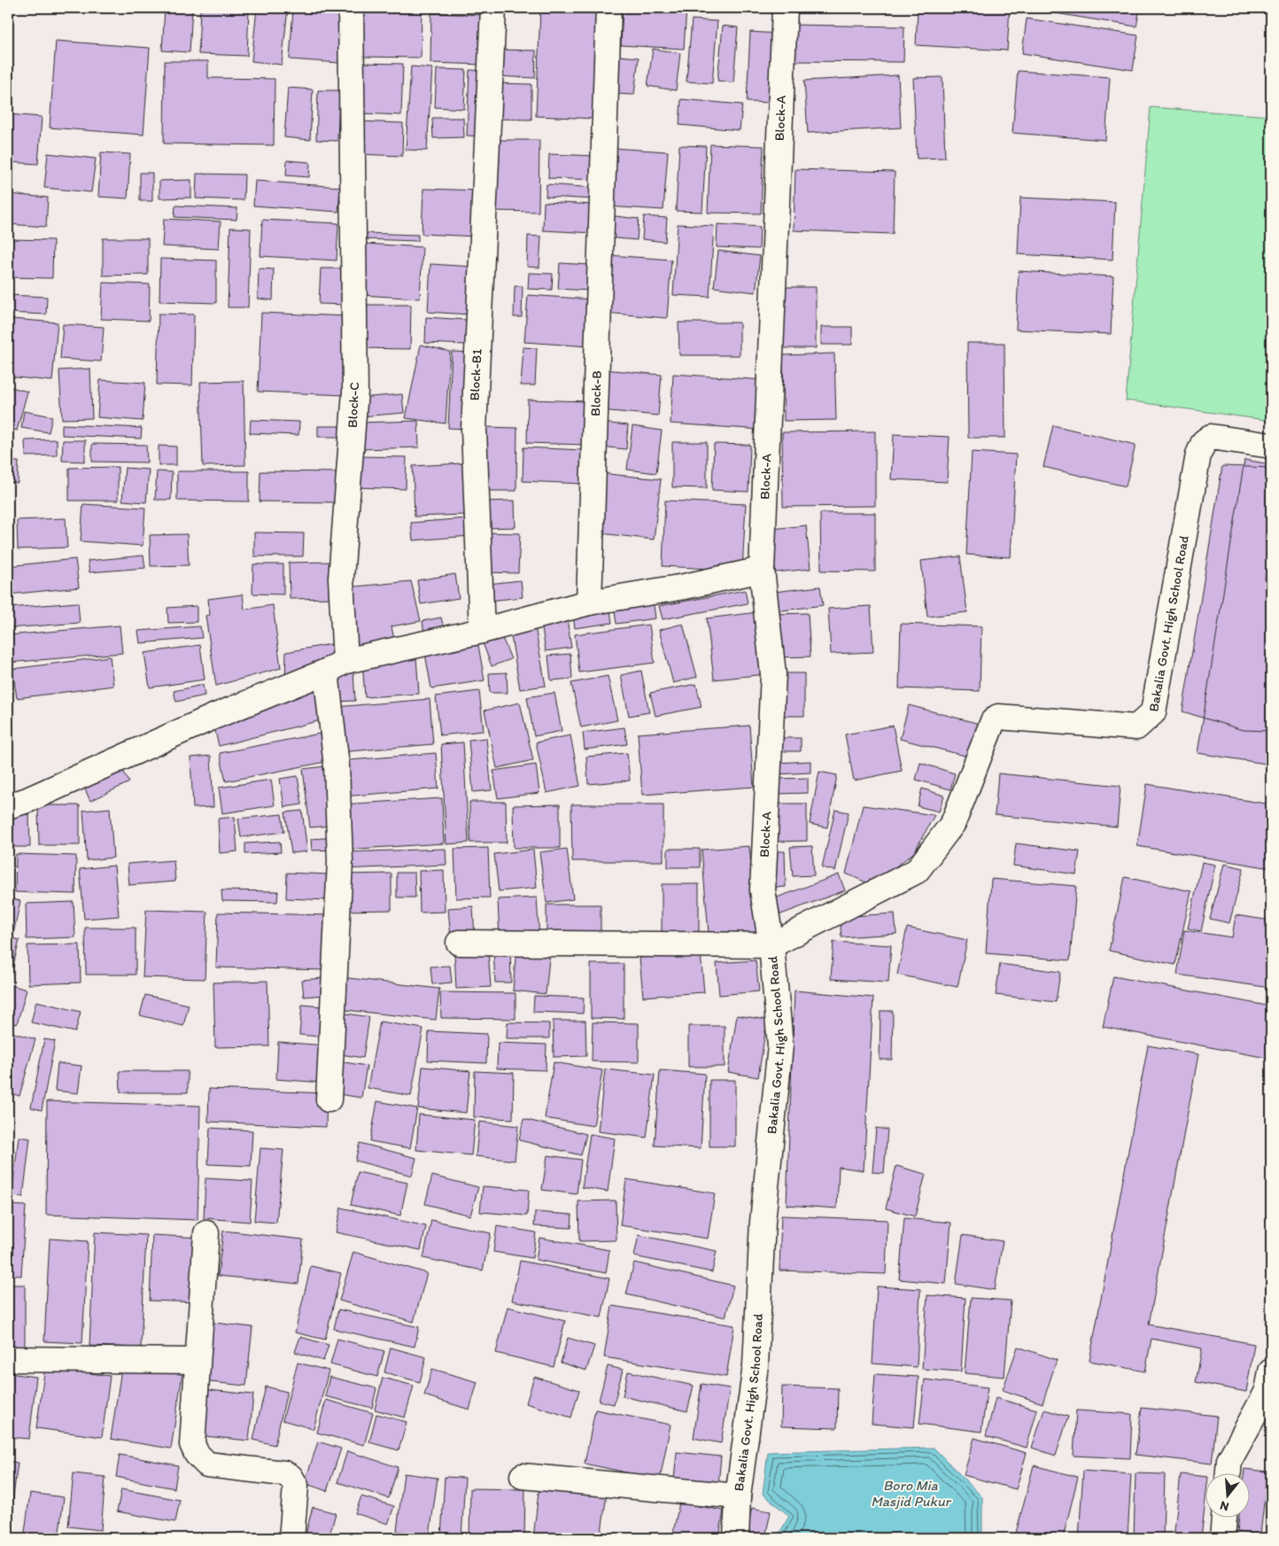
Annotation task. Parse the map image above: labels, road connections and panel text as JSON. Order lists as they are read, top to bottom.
{
  "streets": {
    "street": [
      "Block-A",
      "Block-B1",
      "Block-B",
      "Block-C",
      "Bakalia Govt. High School Road"
    ]
  },
  "crossings": [
    ["Block-A", "Bakalia Govt. High School Road"]
  ],
  "water": ["Boro Mia Masjid Pukur"],
  "north": "bottom"
}
